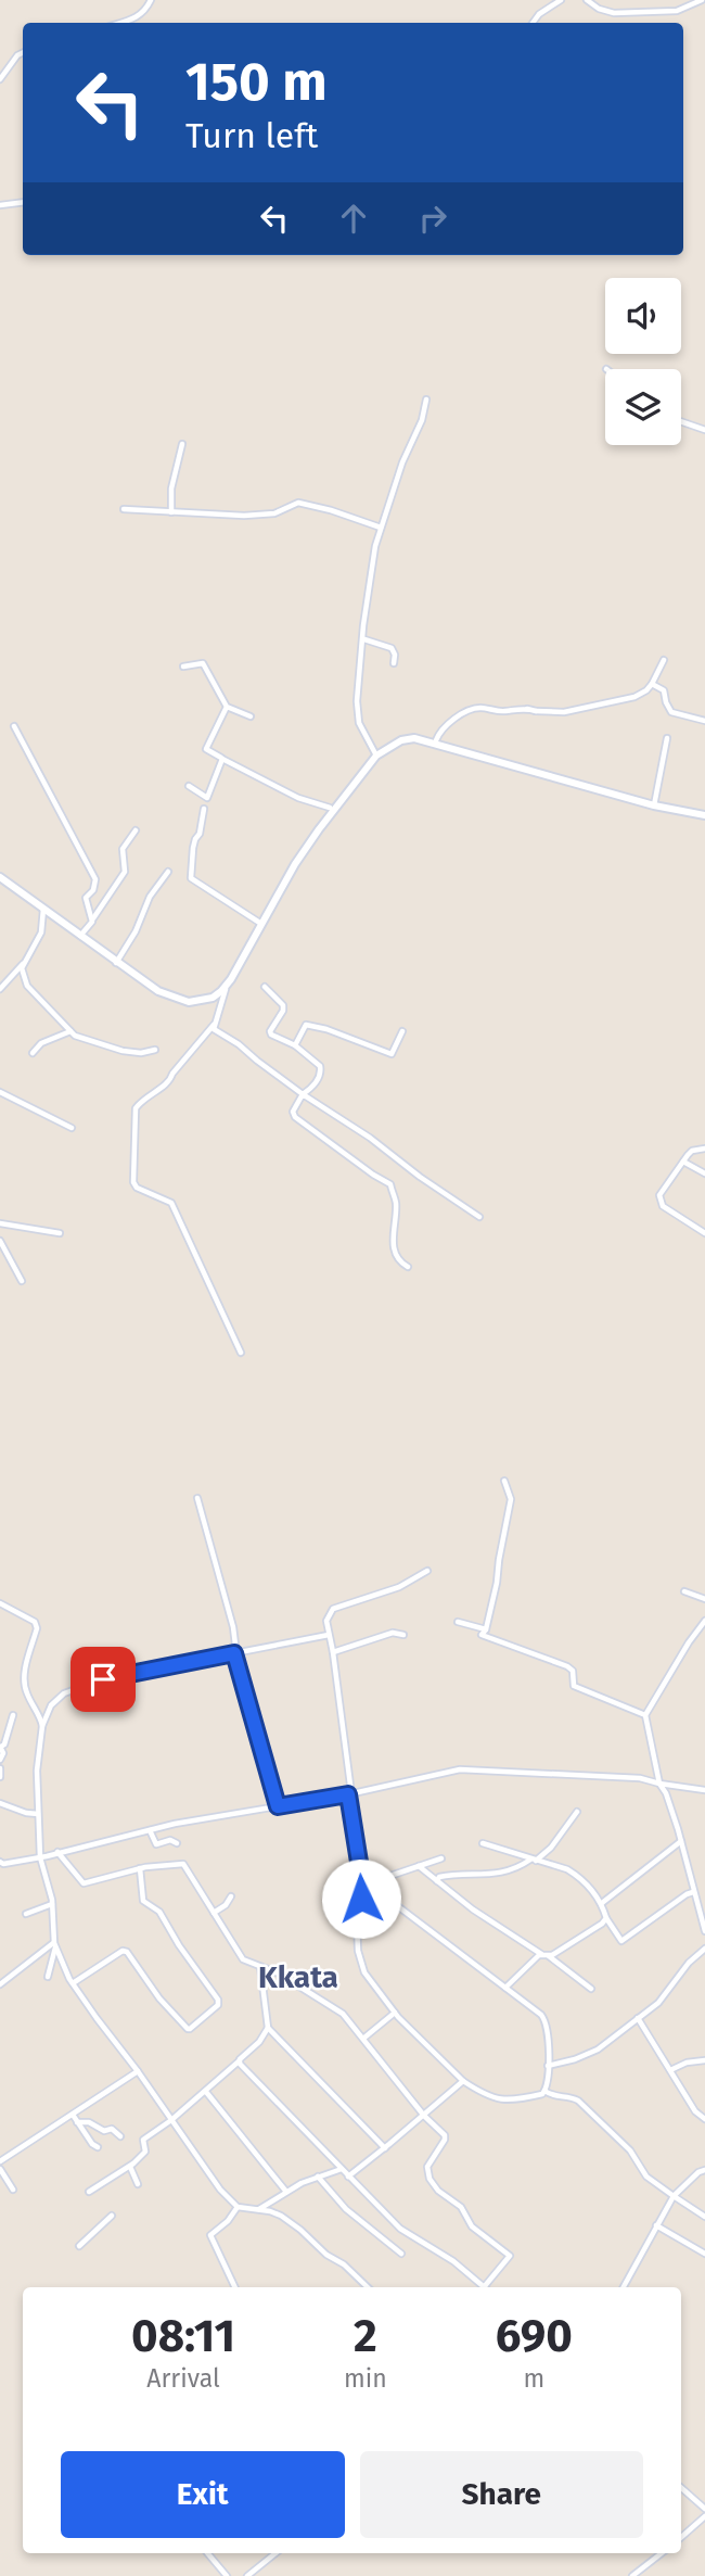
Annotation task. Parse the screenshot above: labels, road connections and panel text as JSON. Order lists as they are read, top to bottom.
{
  "districts": ["Kkata"],
  "page": {
    "turn": ["150 m", "Turn left"],
    "eta": [
      "08:11",
      "Arrival",
      "2",
      "min",
      "690",
      "m"
    ],
    "buttons": ["Exit", "Share"]
  }
}
